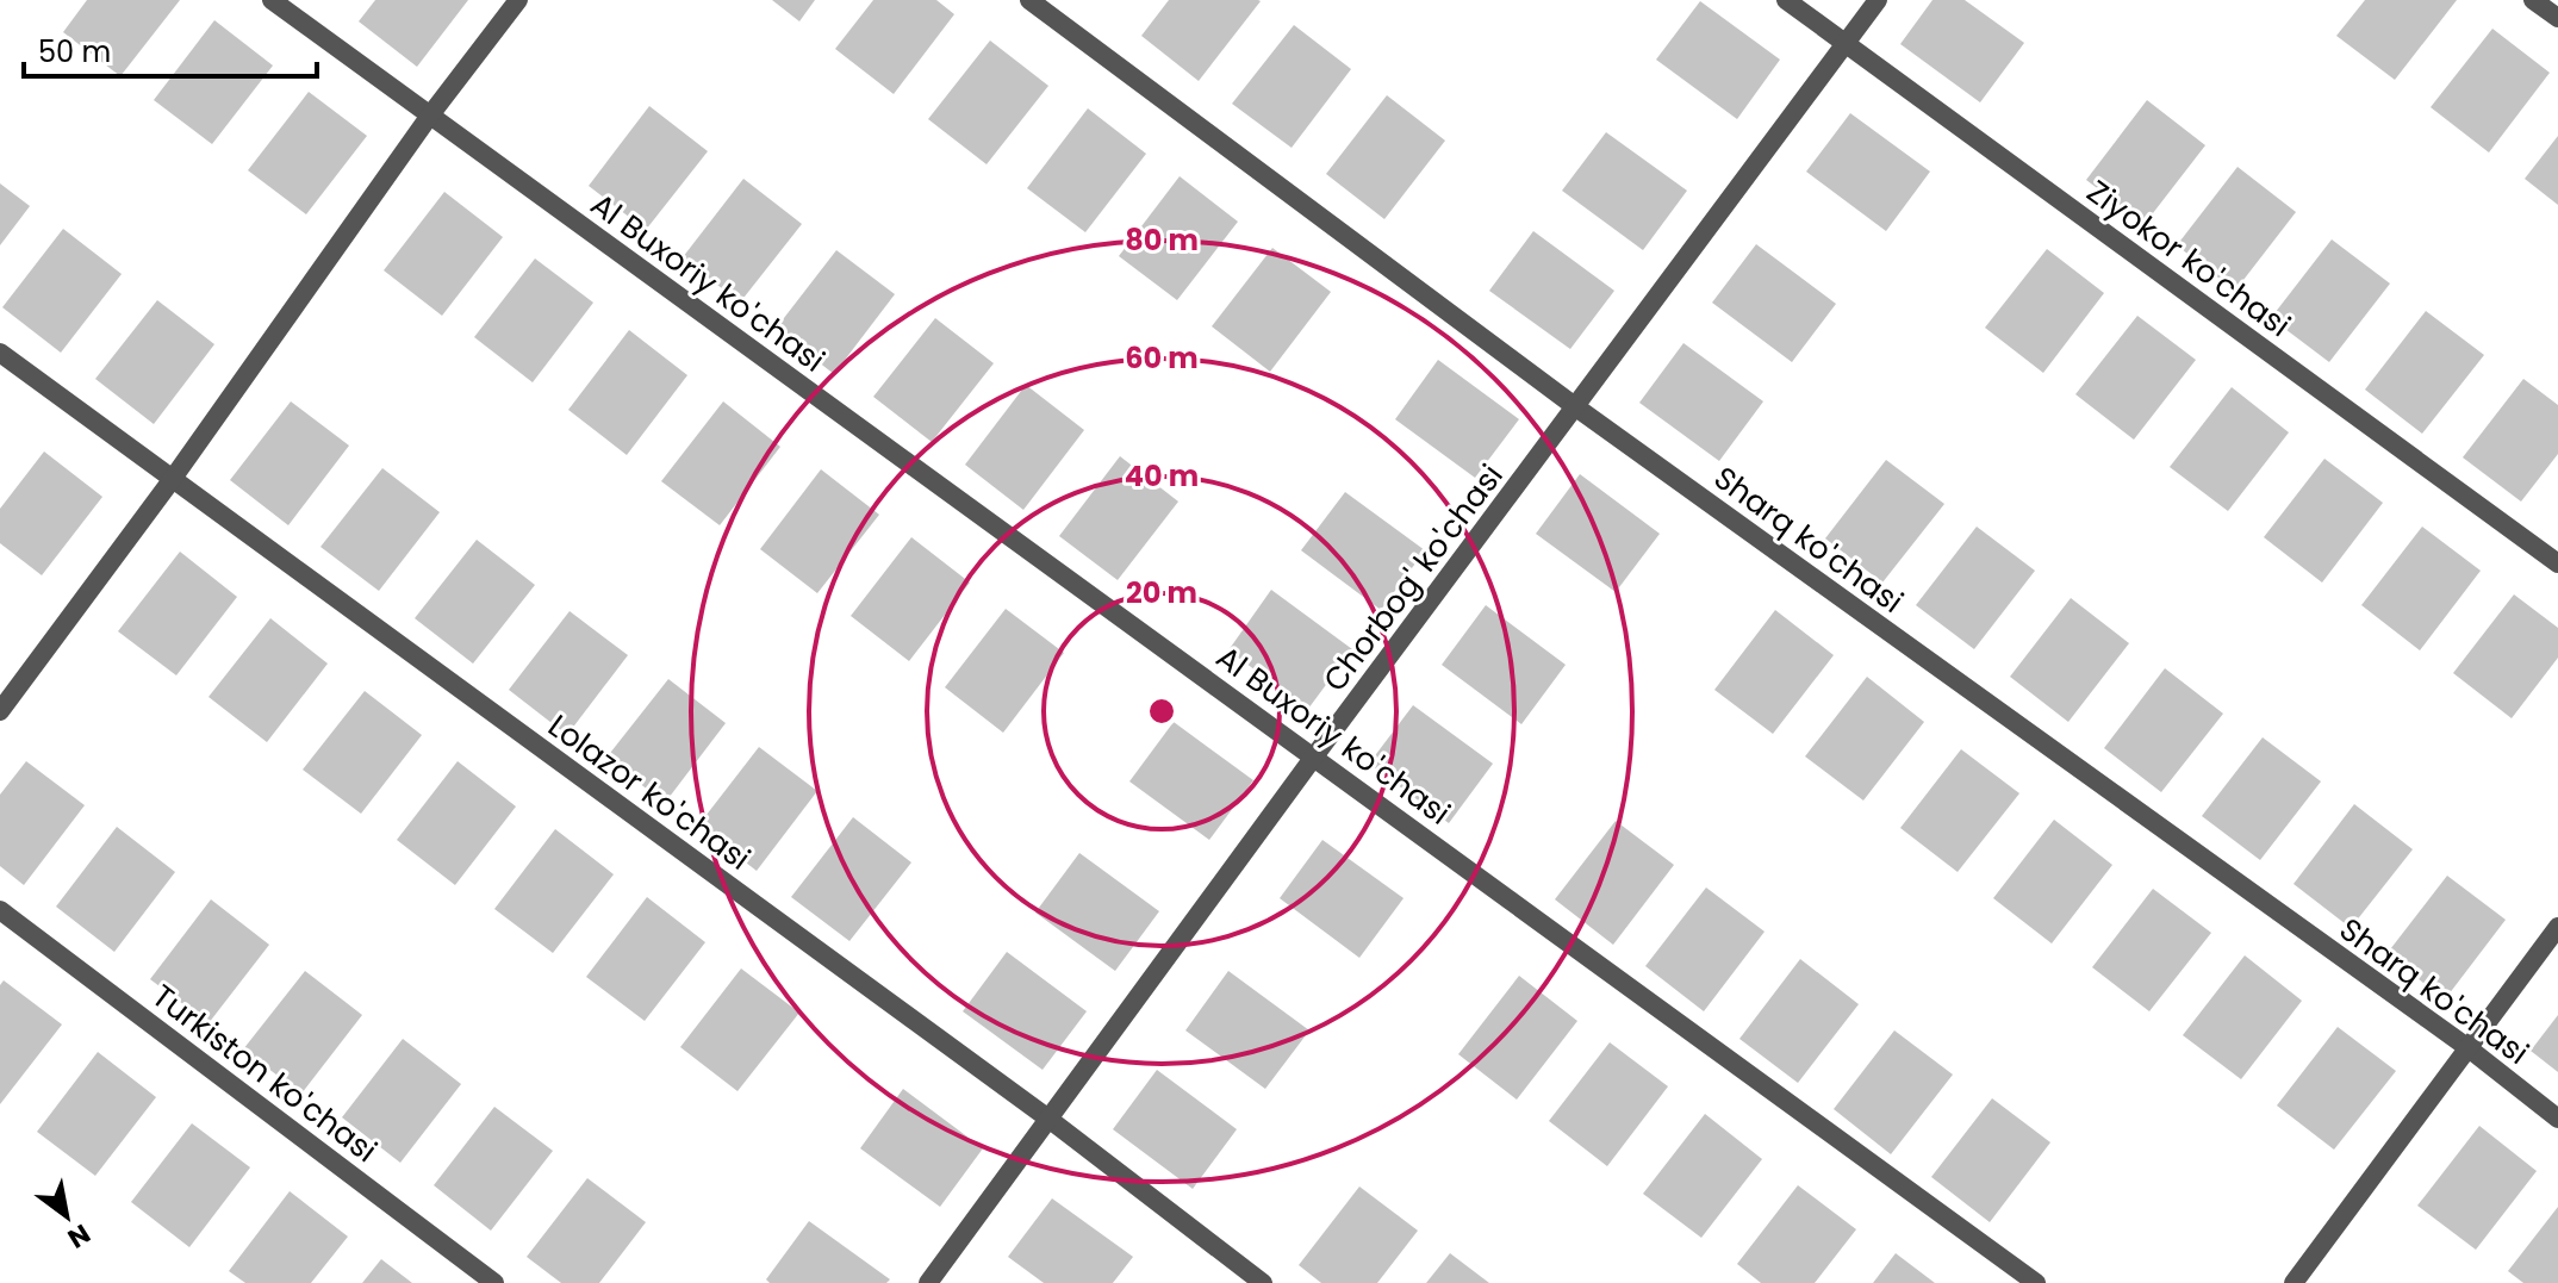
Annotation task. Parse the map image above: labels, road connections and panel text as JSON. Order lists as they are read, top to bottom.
{
  "streets": {
    "street": [
      "Ziyokor ko'chasi",
      "Al Buxoriy ko'chasi",
      "Sharq ko'chasi",
      "Chorbog' ko'chasi",
      "Lolazor ko'chasi",
      "Turkiston ko'chasi"
    ]
  },
  "crossings": [
    ["Ziyokor ko'chasi", "Chorbog' ko'chasi"],
    ["Al Buxoriy ko'chasi", "Chorbog' ko'chasi"],
    ["Sharq ko'chasi", "Chorbog' ko'chasi"],
    ["Chorbog' ko'chasi", "Lolazor ko'chasi"]
  ],
  "scale_bar": "50 m",
  "north": "bottom right",
  "rings": [
    "80 m",
    "60 m",
    "40 m",
    "20 m"
  ]
}
